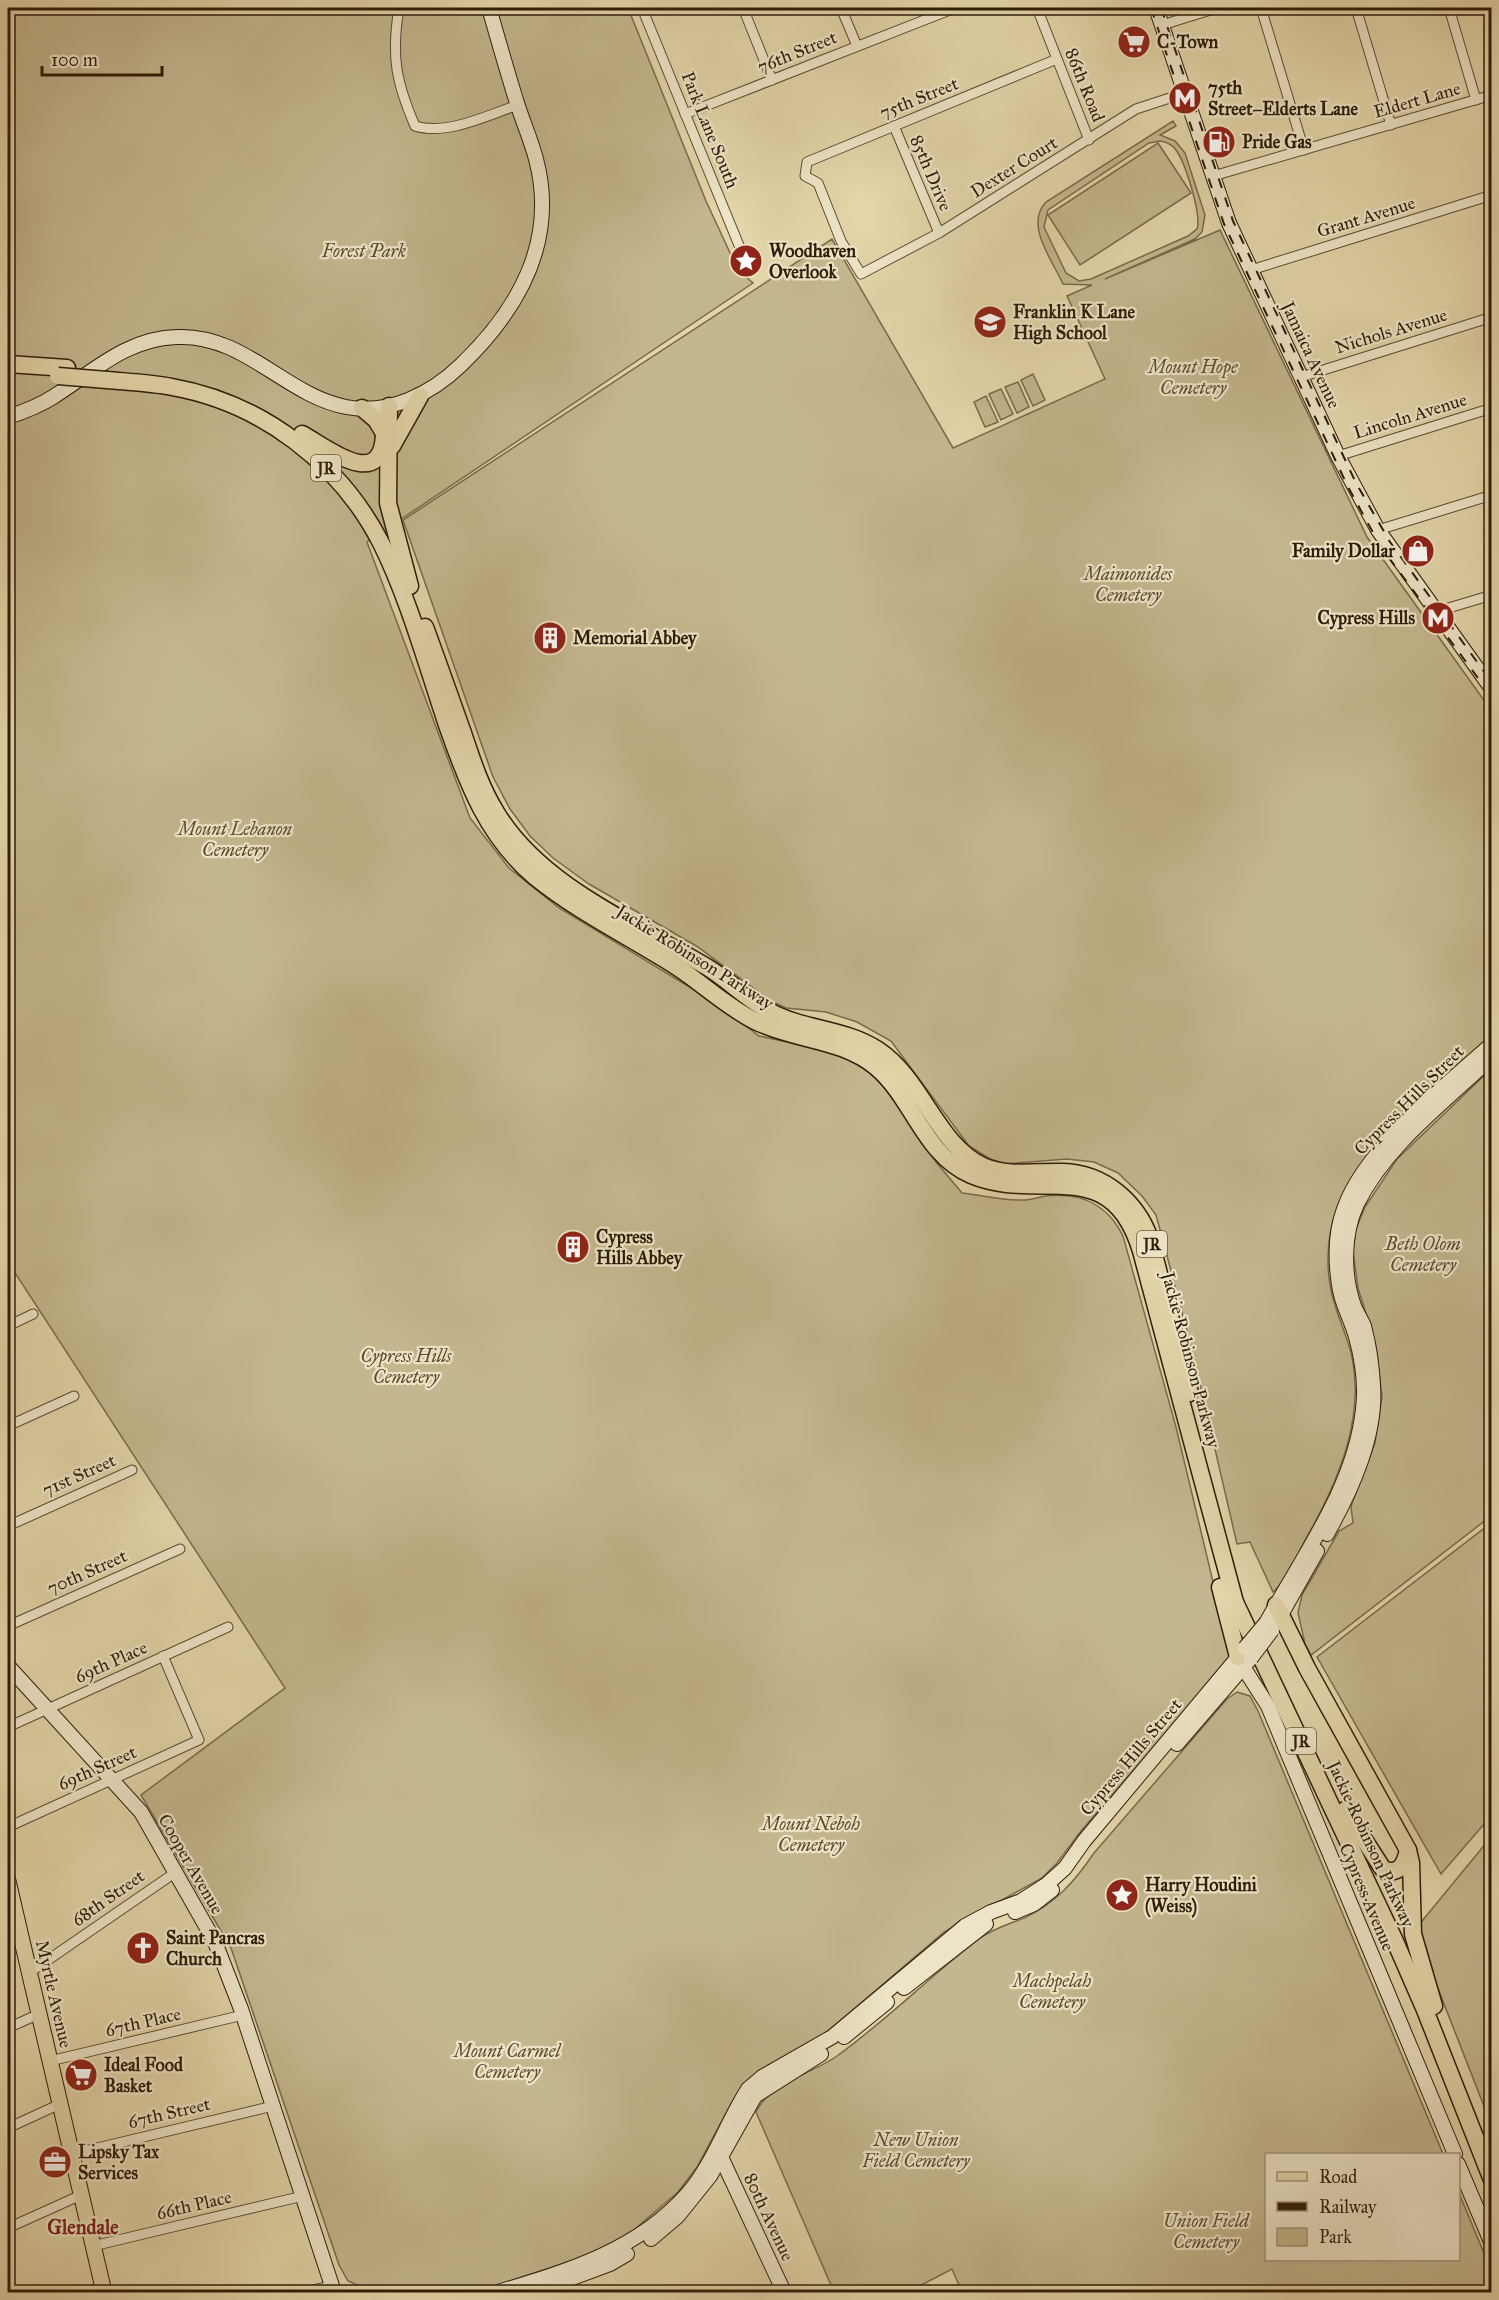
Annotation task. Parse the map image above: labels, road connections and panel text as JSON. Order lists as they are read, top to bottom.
{
  "streets": {
    "highway": ["JR", "Jackie Robinson Parkway"],
    "main road": ["Myrtle Avenue"],
    "street": [
      "76th Street",
      "86th Road",
      "75th Street",
      "Eldert Lane",
      "Park Lane South",
      "Dexter Court",
      "85th Drive",
      "Grant Avenue",
      "Nichols Avenue",
      "Jamaica Avenue",
      "Lincoln Avenue",
      "Cypress Hills Street",
      "71st Street",
      "70th Street",
      "69th Place",
      "69th Street",
      "Cooper Avenue",
      "Cypress Avenue",
      "68th Street",
      "67th Place",
      "67th Street",
      "66th Place",
      "80th Avenue"
    ]
  },
  "crossings": [
    ["76th Street", "Park Lane South"],
    ["86th Road", "75th Street"],
    ["86th Road", "Dexter Court"],
    ["75th Street", "Dexter Court"],
    ["75th Street", "85th Drive"],
    ["Eldert Lane", "Jamaica Avenue"],
    ["Dexter Court", "85th Drive"],
    ["Dexter Court", "Jamaica Avenue"],
    ["Grant Avenue", "Jamaica Avenue"],
    ["Nichols Avenue", "Jamaica Avenue"],
    ["Jamaica Avenue", "Lincoln Avenue"],
    ["Cypress Hills Street", "Cypress Avenue"],
    ["Cypress Hills Street", "80th Avenue"],
    ["69th Place", "69th Street"],
    ["69th Place", "Cooper Avenue"],
    ["69th Street", "Cooper Avenue"],
    ["Cooper Avenue", "68th Street"],
    ["Cooper Avenue", "67th Place"],
    ["Cooper Avenue", "67th Street"],
    ["Cooper Avenue", "66th Place"],
    ["68th Street", "Myrtle Avenue"],
    ["Myrtle Avenue", "67th Place"],
    ["Myrtle Avenue", "67th Street"],
    ["Myrtle Avenue", "66th Place"]
  ],
  "districts": ["Glendale"],
  "parks": [
    "Forest Park",
    "Mount Hope Cemetery",
    "Maimonides Cemetery",
    "Mount Lebanon Cemetery",
    "Beth Olom Cemetery",
    "Cypress Hills Cemetery",
    "Mount Neboh Cemetery",
    "Machpelah Cemetery",
    "Mount Carmel Cemetery",
    "New Union Field Cemetery",
    "Union Field Cemetery"
  ],
  "places": {
    "supermarket": ["C-Town", "Ideal Food Basket"],
    "metro station": ["75th Street–Elderts Lane", "Cypress Hills"],
    "fuel station": ["Pride Gas"],
    "place": ["Woodhaven Overlook", "Harry Houdini (Weiss)"],
    "school or university": ["Franklin K Lane High School"],
    "shop": ["Family Dollar"],
    "building": ["Memorial Abbey", "Cypress Hills Abbey"],
    "church": ["Saint Pancras Church"],
    "office": ["Lipsky Tax Services"]
  },
  "legend": ["Road", "Railway", "Park"],
  "scale_bar": "100 m"
}
